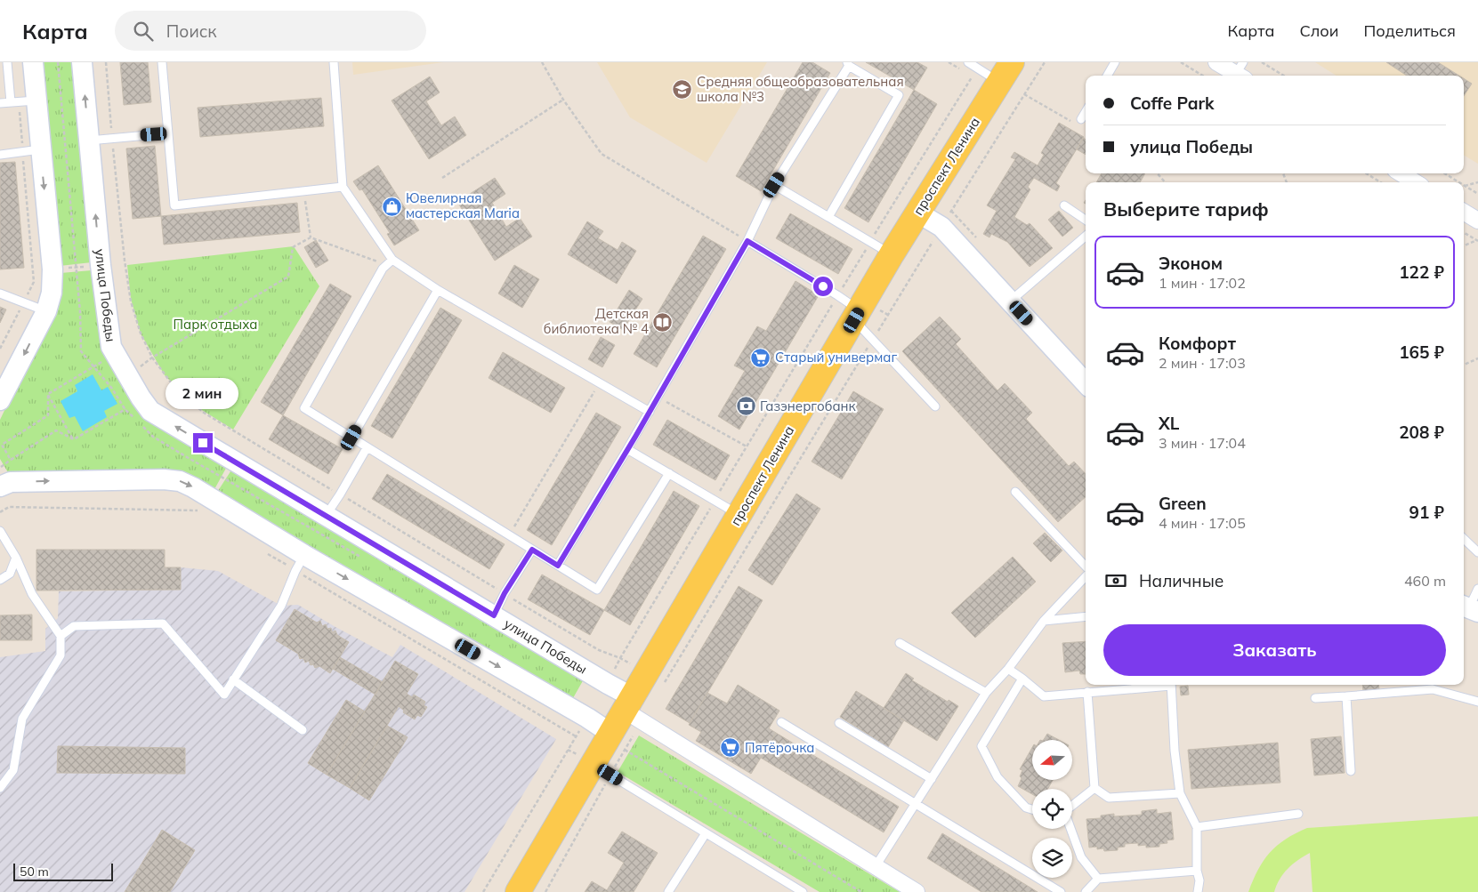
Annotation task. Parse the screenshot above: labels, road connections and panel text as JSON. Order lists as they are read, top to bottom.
{
  "streets": {
    "main road": ["проспект Ленина"],
    "street": ["улица Победы"]
  },
  "crossings": [
    ["проспект Ленина", "улица Победы"]
  ],
  "one_way": ["улица Победы"],
  "parks": ["Парк отдыха"],
  "places": {
    "school or university": ["Средняя общеобразовательная школа №3"],
    "shop": ["Ювелирная мастерская Maria"],
    "library": ["Детская библиотека № 4"],
    "supermarket": ["Старый универмаг", "Пятёрочка"],
    "bank": ["Газэнергобанк"]
  },
  "scale_bar": "50 m",
  "north": "left",
  "page": {
    "header": "Карта",
    "search": "Поиск",
    "nav": ["Карта", "Слои", "Поделиться"],
    "banner": ["Coffe Park", "улица Победы"],
    "heading": "Выберите тариф",
    "list": [
      {
        "name": "Эконом",
        "note": "1 мин · 17:02",
        "value": "122 ₽"
      },
      {
        "name": "Комфорт",
        "note": "2 мин · 17:03",
        "value": "165 ₽"
      },
      {
        "name": "XL",
        "note": "3 мин · 17:04",
        "value": "208 ₽"
      },
      {
        "name": "Green",
        "note": "4 мин · 17:05",
        "value": "91 ₽"
      }
    ],
    "bubble": "2 мин",
    "pay": ["Наличные", "460 m"],
    "buttons": "Заказать",
    "scale": "50 m"
  }
}
